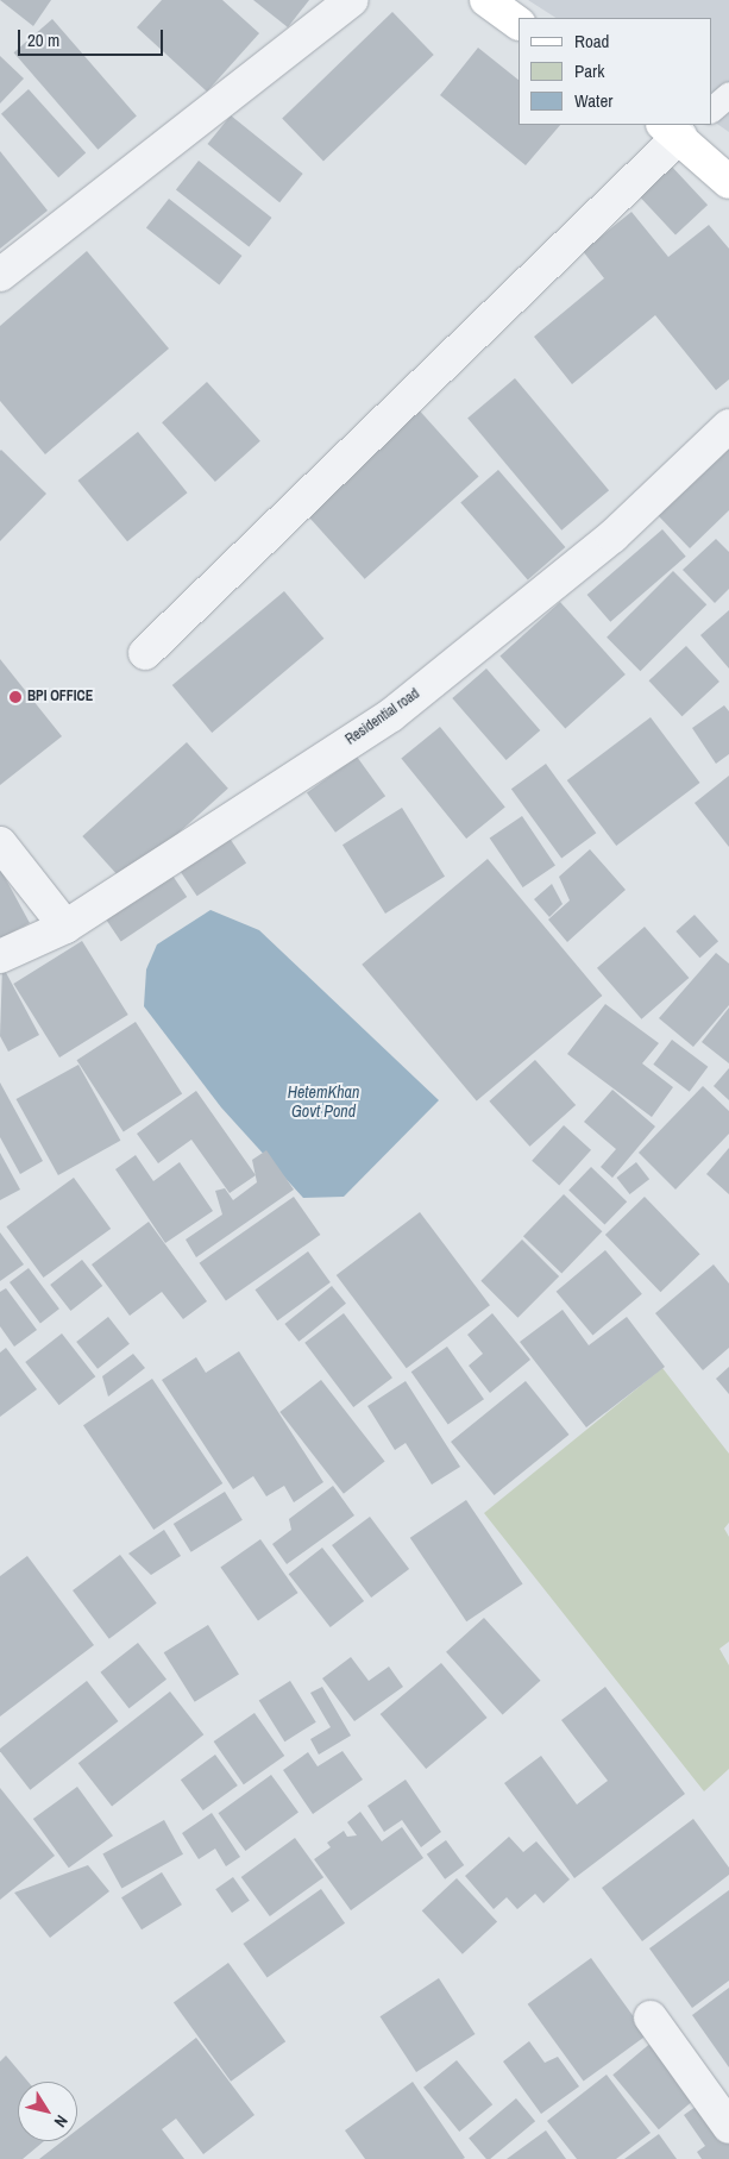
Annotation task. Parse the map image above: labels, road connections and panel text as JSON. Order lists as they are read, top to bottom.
{
  "streets": {
    "street": ["Residential road"]
  },
  "water": ["HetemKhan Govt Pond"],
  "places": ["BPI OFFICE"],
  "legend": ["Road", "Park", "Water"],
  "scale_bar": "20 m",
  "north": "bottom right"
}
